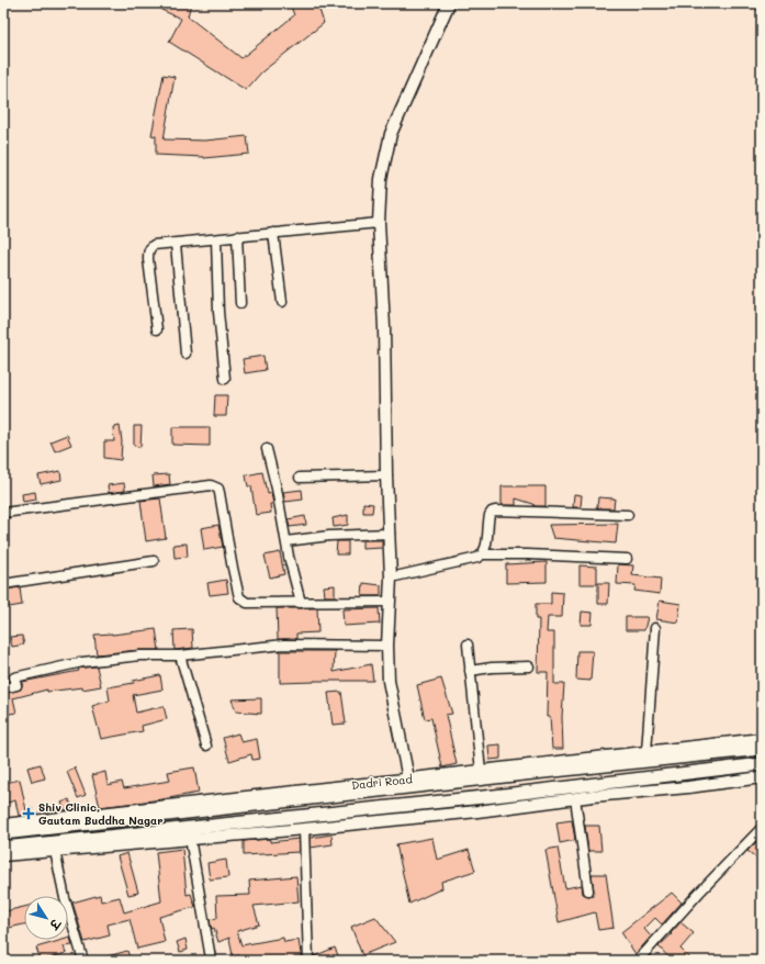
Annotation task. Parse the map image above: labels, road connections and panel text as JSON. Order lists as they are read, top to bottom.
{
  "streets": {
    "street": ["Dadri Road"]
  },
  "places": {
    "health": ["Shiv Clinic, Gautam Buddha Nagar"]
  },
  "north": "bottom right"
}
